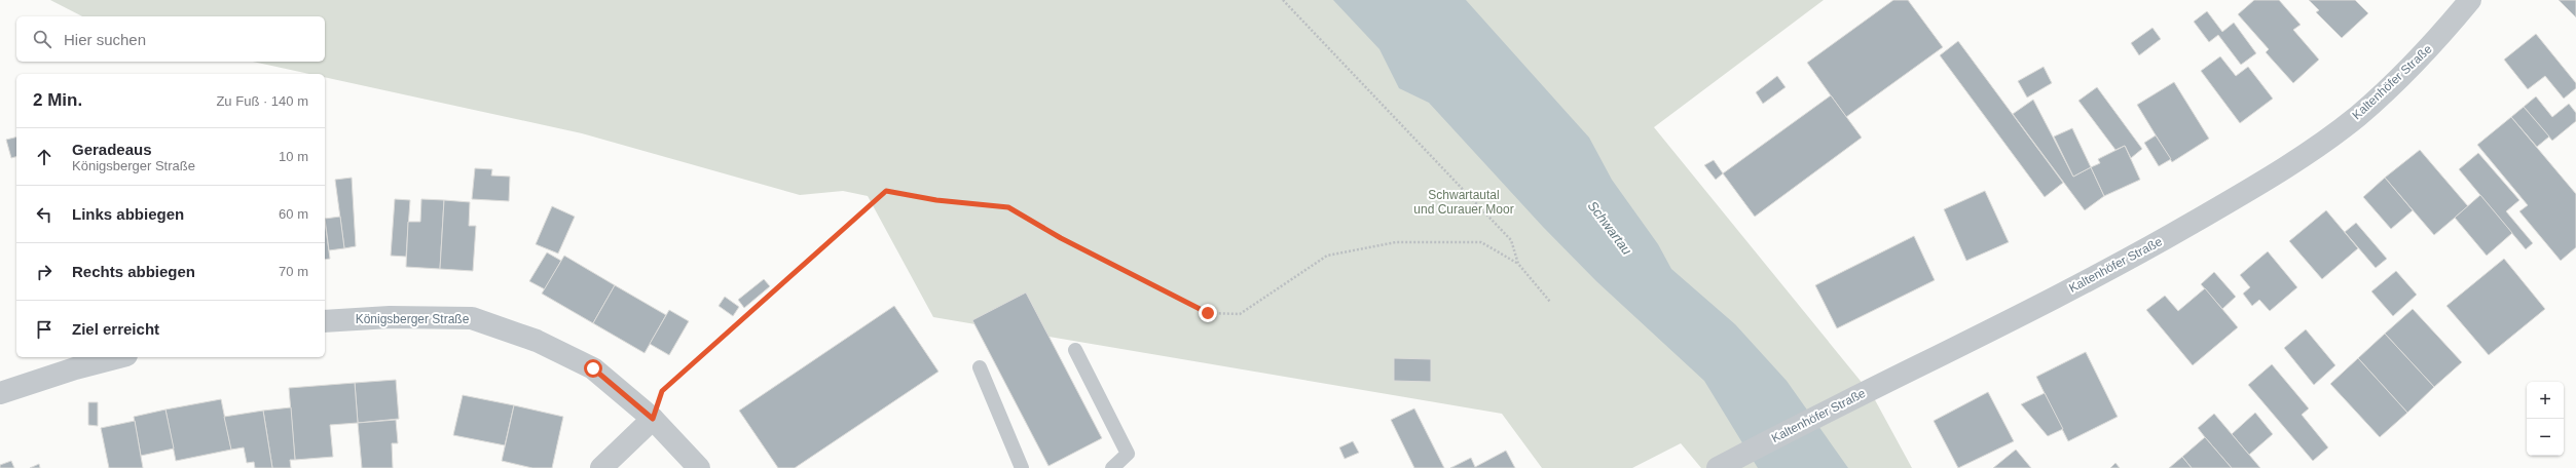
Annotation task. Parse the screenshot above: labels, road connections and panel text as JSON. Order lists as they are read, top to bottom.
{
  "streets": {
    "street": ["Kaltenhöfer Straße", "Königsberger Straße"]
  },
  "water": ["Schwartau"],
  "parks": ["Schwartautal und Curauer Moor"],
  "page": {
    "search": "Hier suchen",
    "heading": ["2 Min.", "Zu Fuß · 140 m"],
    "list": [
      ["Geradeaus", "Königsberger Straße", "10 m"],
      ["Links abbiegen", "60 m"],
      ["Rechts abbiegen", "70 m"],
      "Ziel erreicht"
    ],
    "map_buttons": ["+", "−"]
  }
}
